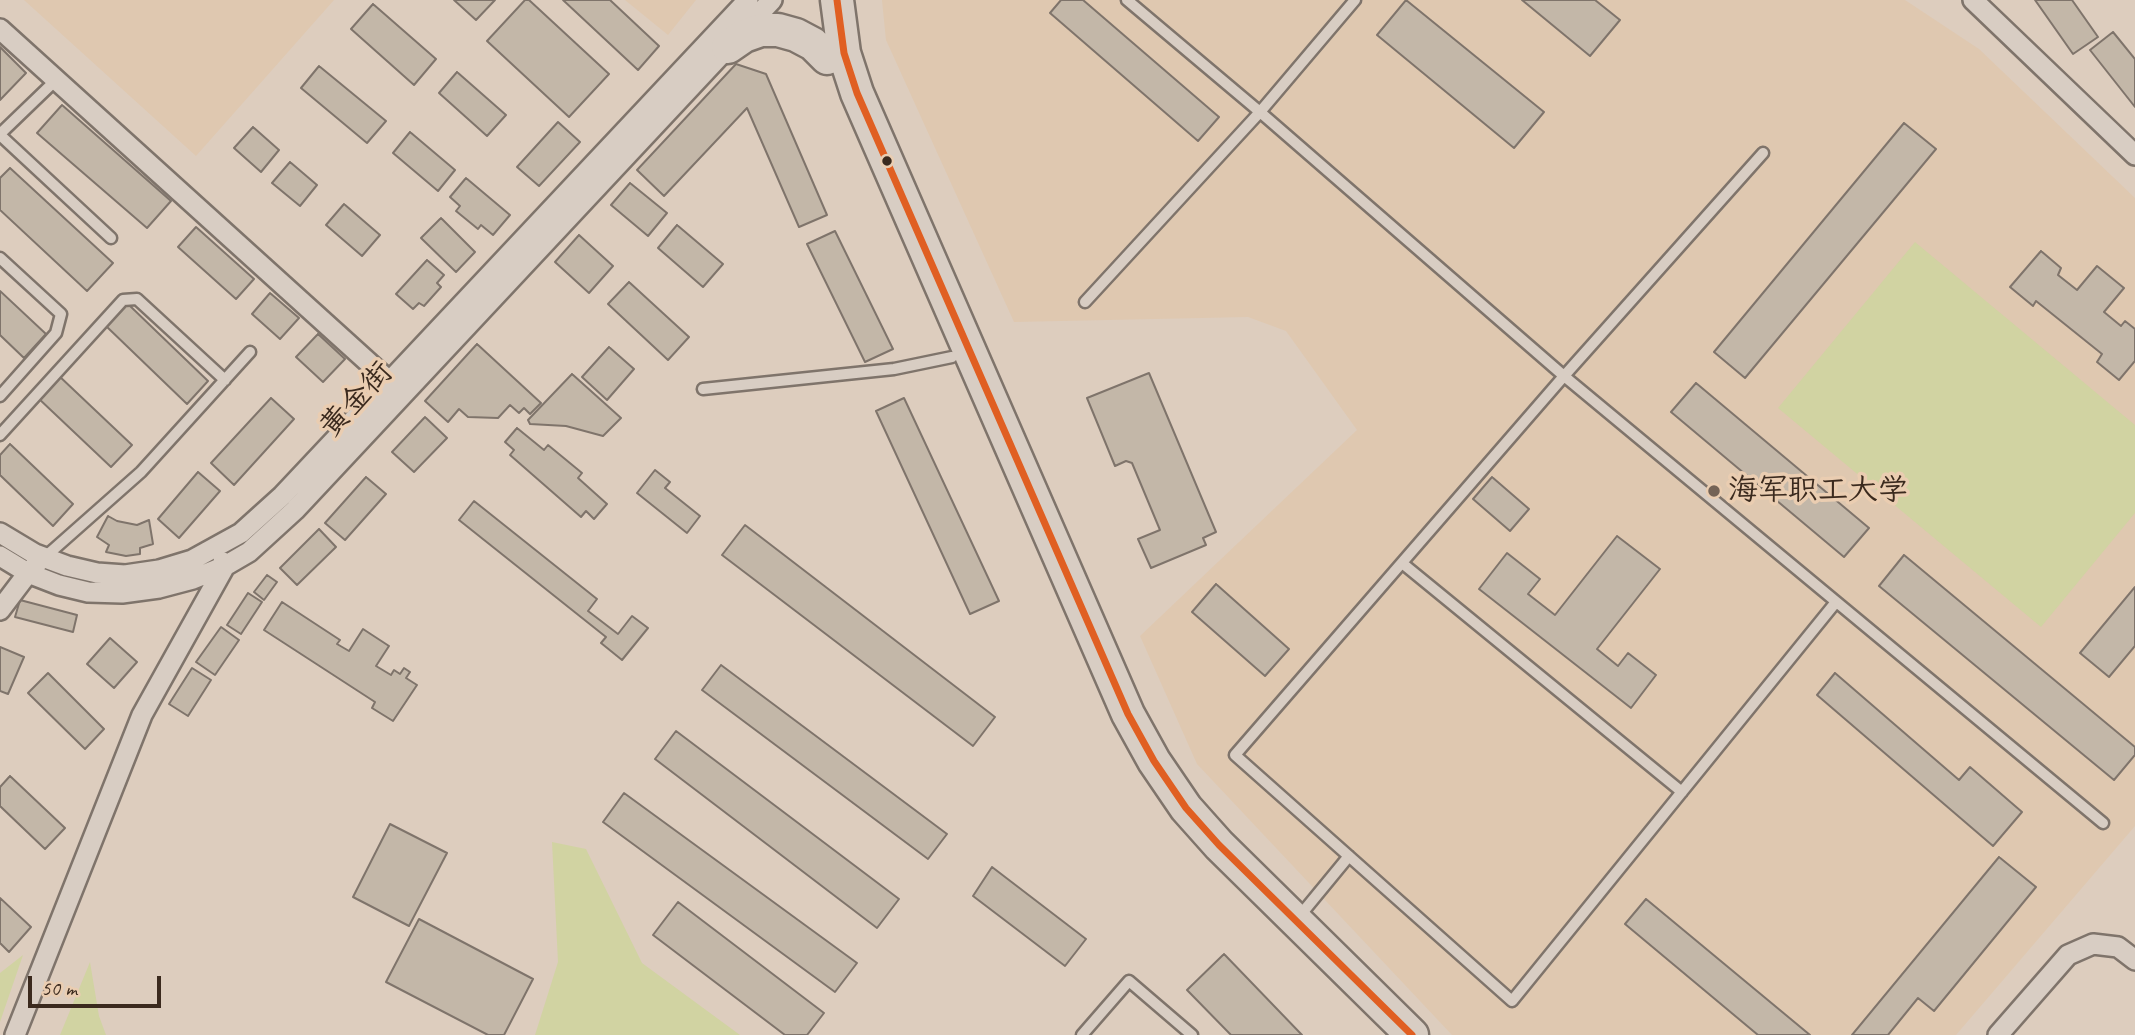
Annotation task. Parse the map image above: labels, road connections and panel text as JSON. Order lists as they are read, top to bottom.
{
  "streets": {
    "street": ["黄金街"]
  },
  "places": ["海军职工大学"],
  "scale_bar": "50 m"
}
